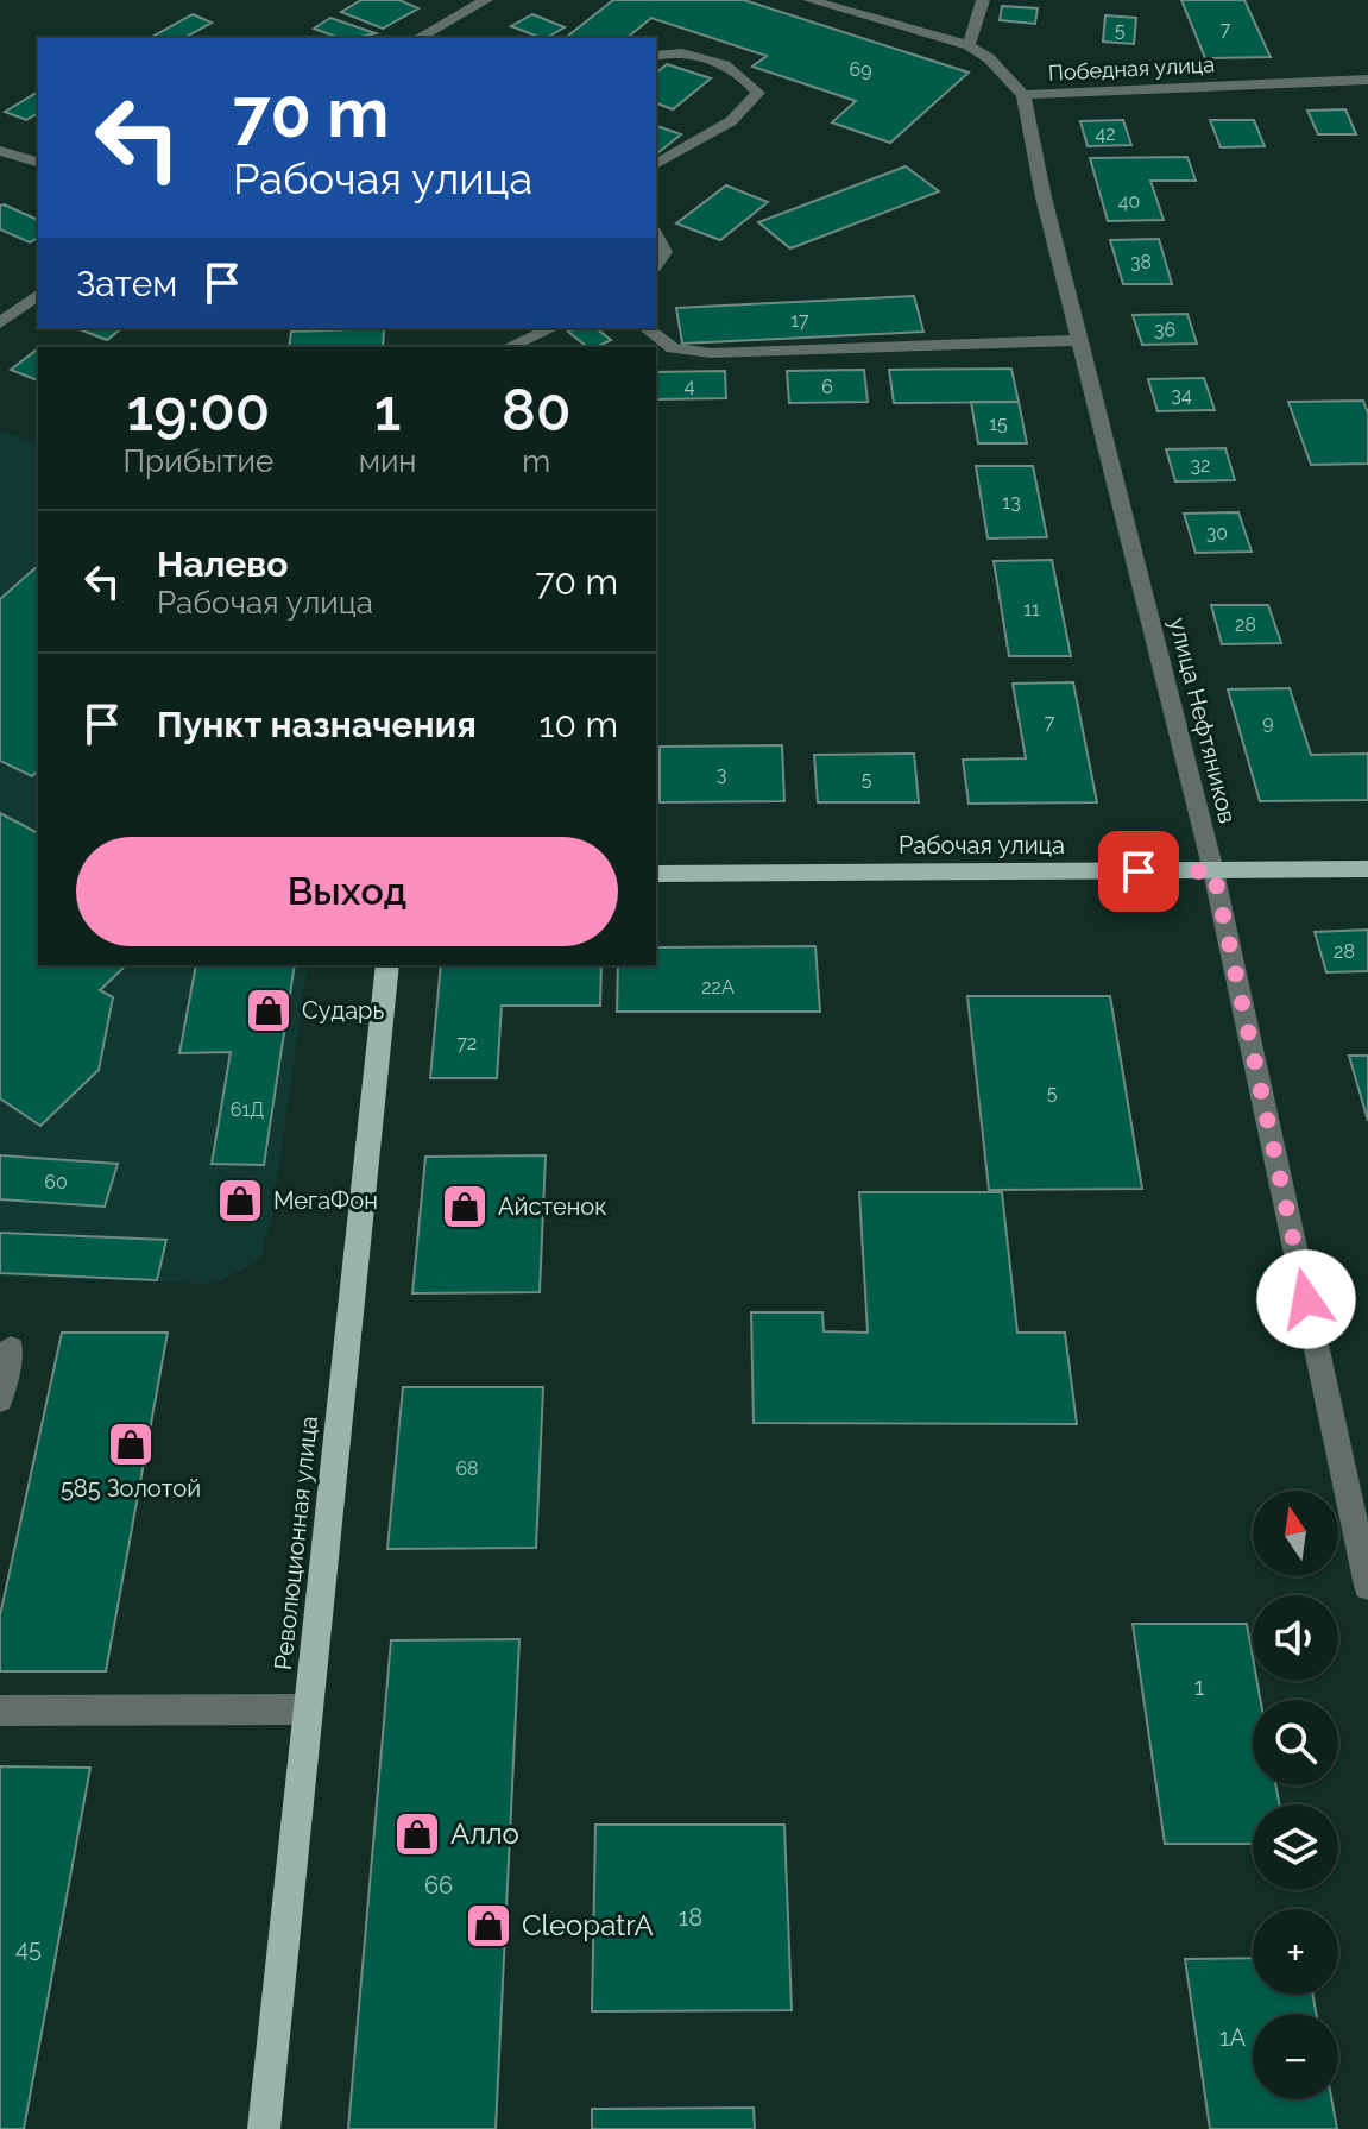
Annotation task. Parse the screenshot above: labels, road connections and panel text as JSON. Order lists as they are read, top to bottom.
{
  "streets": {
    "main road": ["Рабочая улица", "Революционная улица"],
    "street": ["Победная улица", "улица Нефтяников"]
  },
  "crossings": [
    ["Победная улица", "улица Нефтяников"],
    ["улица Нефтяников", "Рабочая улица"]
  ],
  "places": {
    "shop": [
      "Сударь",
      "МегаФон",
      "Айстенок",
      "585 Золотой",
      "Алло",
      "CleopatrA"
    ]
  },
  "house_numbers": [
    "7",
    "5",
    "69",
    "42",
    "40",
    "38",
    "17",
    "36",
    "4",
    "6",
    "34",
    "15",
    "32",
    "13",
    "30",
    "11",
    "28",
    "7",
    "9",
    "3",
    "5",
    "28",
    "22А",
    "72",
    "5",
    "61Д",
    "60",
    "68",
    "1",
    "66",
    "18",
    "45",
    "1А"
  ],
  "north": "top",
  "page": {
    "turn": ["70 m", "Рабочая улица"],
    "then": "Затем",
    "eta": [
      "19:00",
      "Прибытие",
      "1",
      "мин",
      "80",
      "m"
    ],
    "list": [
      {
        "name": "Налево",
        "note": "Рабочая улица",
        "value": "70 m"
      },
      {
        "name": "Пункт назначения",
        "value": "10 m"
      }
    ],
    "buttons": "Выход",
    "map_buttons": ["+", "−"]
  }
}
